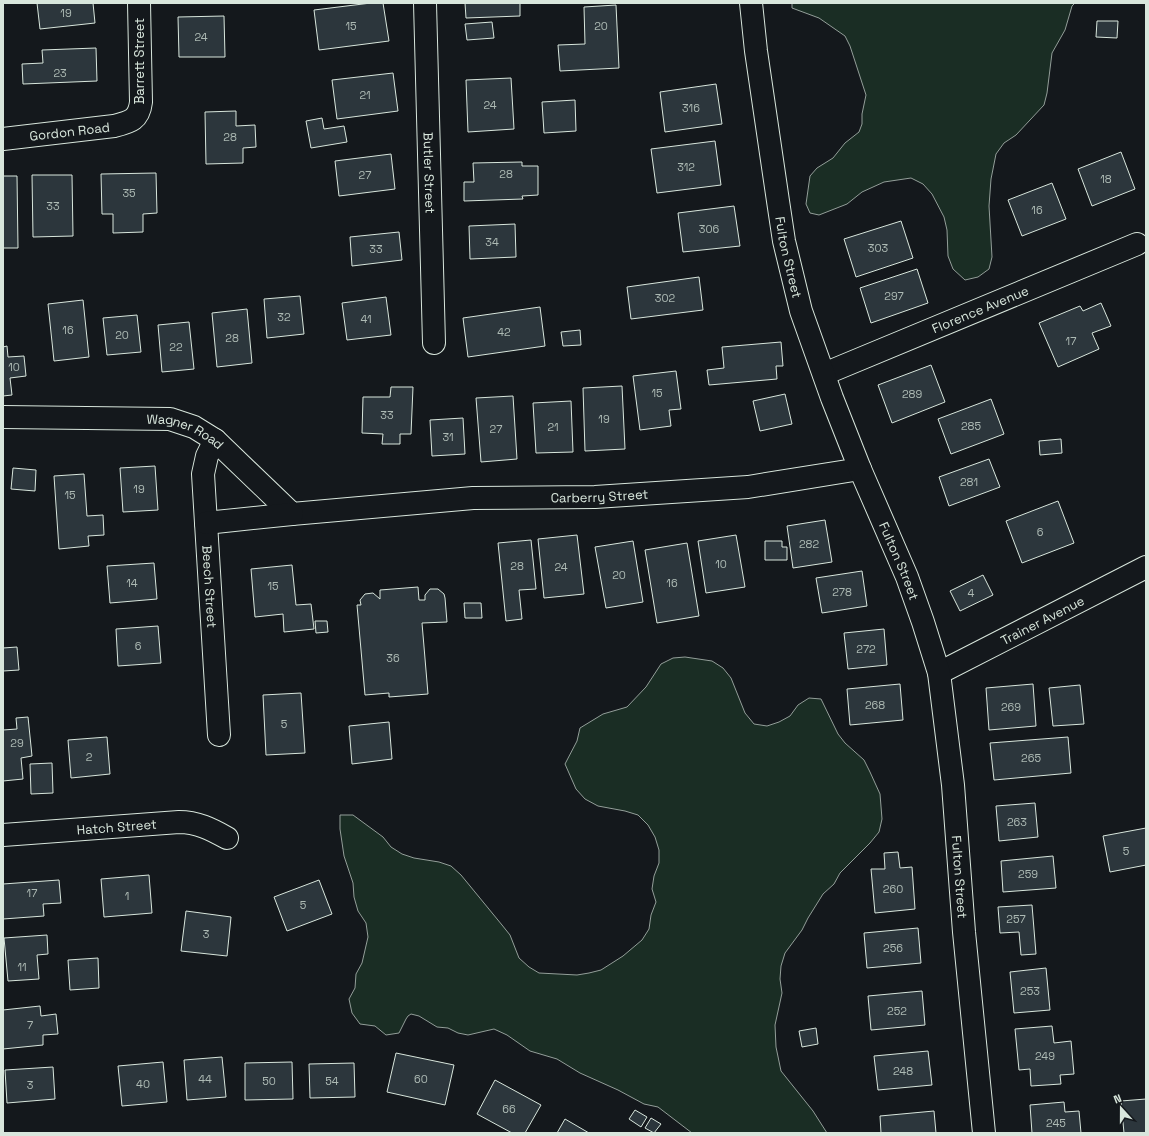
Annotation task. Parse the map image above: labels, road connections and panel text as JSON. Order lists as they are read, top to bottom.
{
  "streets": {
    "street": [
      "Barrett Street",
      "Gordon Road",
      "Butler Street",
      "Fulton Street",
      "Florence Avenue",
      "Wagner Road",
      "Carberry Street",
      "Beech Street",
      "Trainer Avenue",
      "Hatch Street"
    ]
  },
  "crossings": [
    ["Barrett Street", "Gordon Road"],
    ["Fulton Street", "Florence Avenue"],
    ["Fulton Street", "Carberry Street"],
    ["Fulton Street", "Trainer Avenue"],
    ["Wagner Road", "Carberry Street"],
    ["Wagner Road", "Beech Street"]
  ],
  "house_numbers": [
    "19",
    "15",
    "20",
    "24",
    "23",
    "21",
    "24",
    "316",
    "28",
    "312",
    "28",
    "27",
    "18",
    "35",
    "33",
    "16",
    "306",
    "34",
    "303",
    "33",
    "297",
    "302",
    "32",
    "41",
    "16",
    "42",
    "20",
    "28",
    "17",
    "22",
    "10",
    "15",
    "289",
    "33",
    "19",
    "285",
    "21",
    "27",
    "31",
    "281",
    "19",
    "15",
    "6",
    "282",
    "10",
    "28",
    "24",
    "20",
    "14",
    "16",
    "15",
    "278",
    "4",
    "6",
    "272",
    "36",
    "268",
    "269",
    "5",
    "29",
    "2",
    "265",
    "263",
    "5",
    "259",
    "260",
    "17",
    "1",
    "5",
    "257",
    "3",
    "256",
    "11",
    "253",
    "252",
    "7",
    "249",
    "248",
    "44",
    "60",
    "50",
    "54",
    "40",
    "3",
    "66",
    "245"
  ],
  "north": "top"
}
